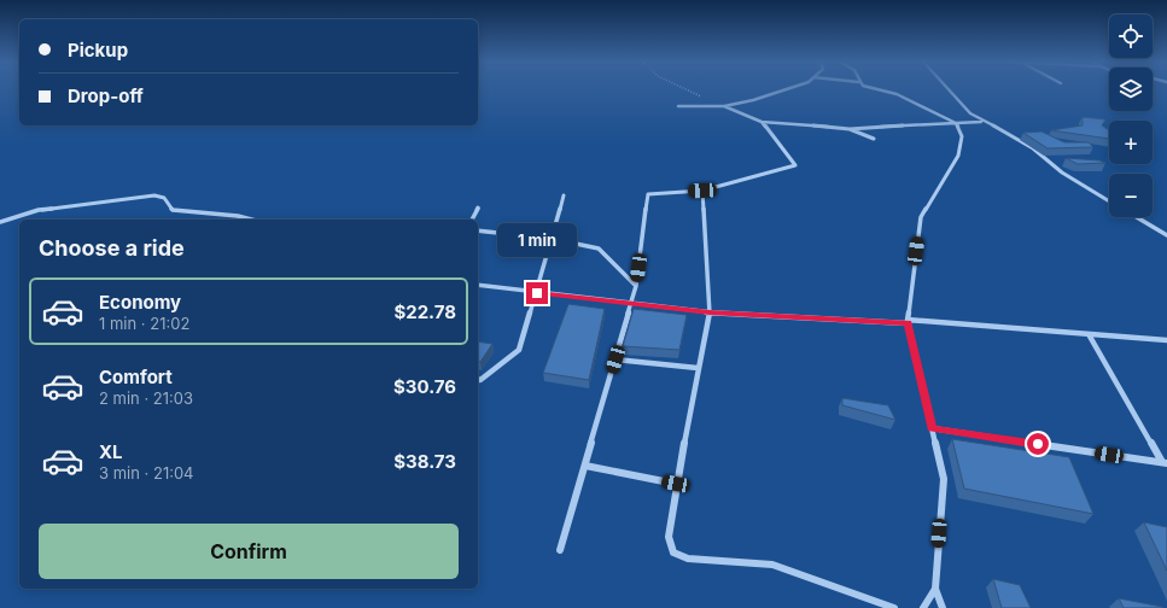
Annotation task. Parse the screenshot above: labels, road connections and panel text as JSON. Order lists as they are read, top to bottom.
{
  "page": {
    "map_buttons": ["+", "−"],
    "banner": ["Pickup", "Drop-off"],
    "heading": "Choose a ride",
    "bubble": "1 min",
    "list": [
      {
        "name": "Economy",
        "note": "1 min · 21:02",
        "value": "$22.78"
      },
      {
        "name": "Comfort",
        "note": "2 min · 21:03",
        "value": "$30.76"
      },
      {
        "name": "XL",
        "note": "3 min · 21:04",
        "value": "$38.73"
      }
    ],
    "buttons": "Confirm"
  }
}
